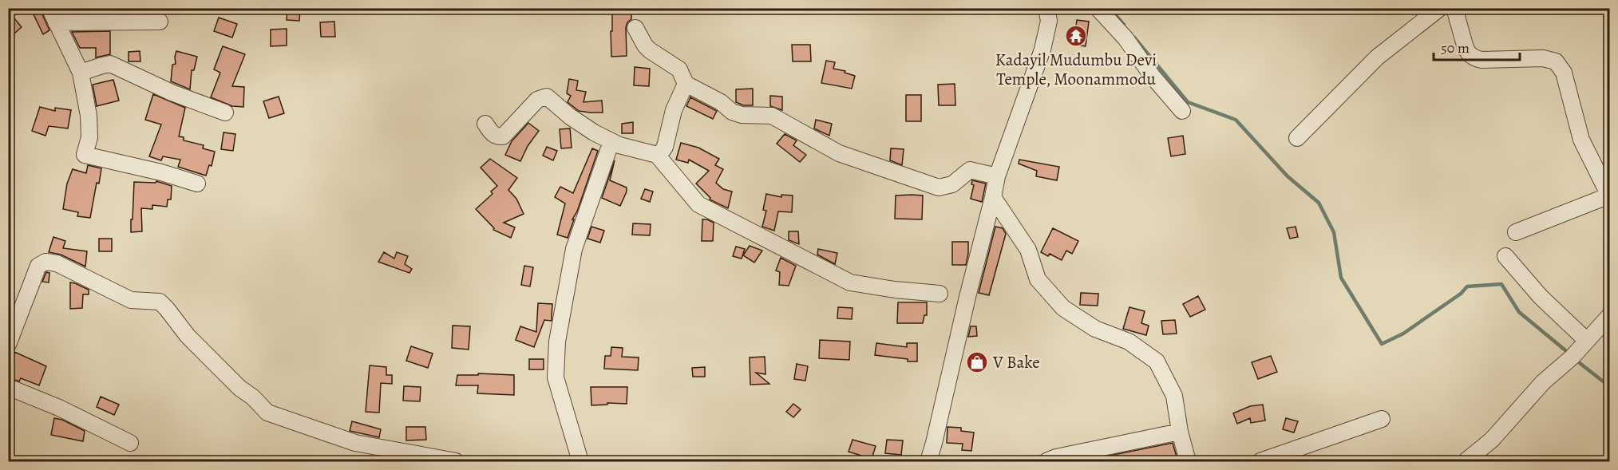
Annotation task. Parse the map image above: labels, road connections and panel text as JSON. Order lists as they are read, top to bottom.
{
  "places": {
    "temple": ["Kadayil Mudumbu Devi Temple, Moonammodu"],
    "shop": ["V Bake"]
  },
  "scale_bar": "50 m"
}
